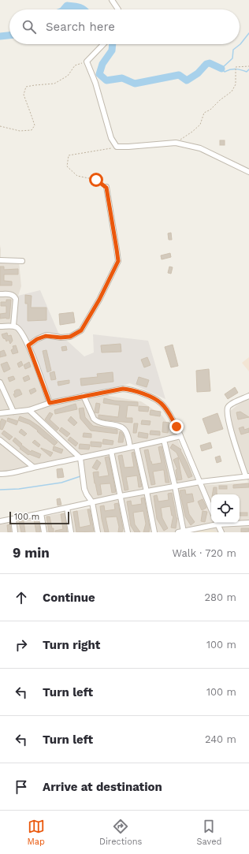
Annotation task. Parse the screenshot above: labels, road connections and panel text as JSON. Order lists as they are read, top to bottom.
{
  "scale_bar": "100 m",
  "page": {
    "search": "Search here",
    "scale": "100 m",
    "heading": ["9 min", "Walk · 720 m"],
    "list": [
      ["Continue", "280 m"],
      ["Turn right", "100 m"],
      ["Turn left", "100 m"],
      ["Turn left", "240 m"],
      "Arrive at destination"
    ],
    "nav": ["Map", "Directions", "Saved"]
  }
}
